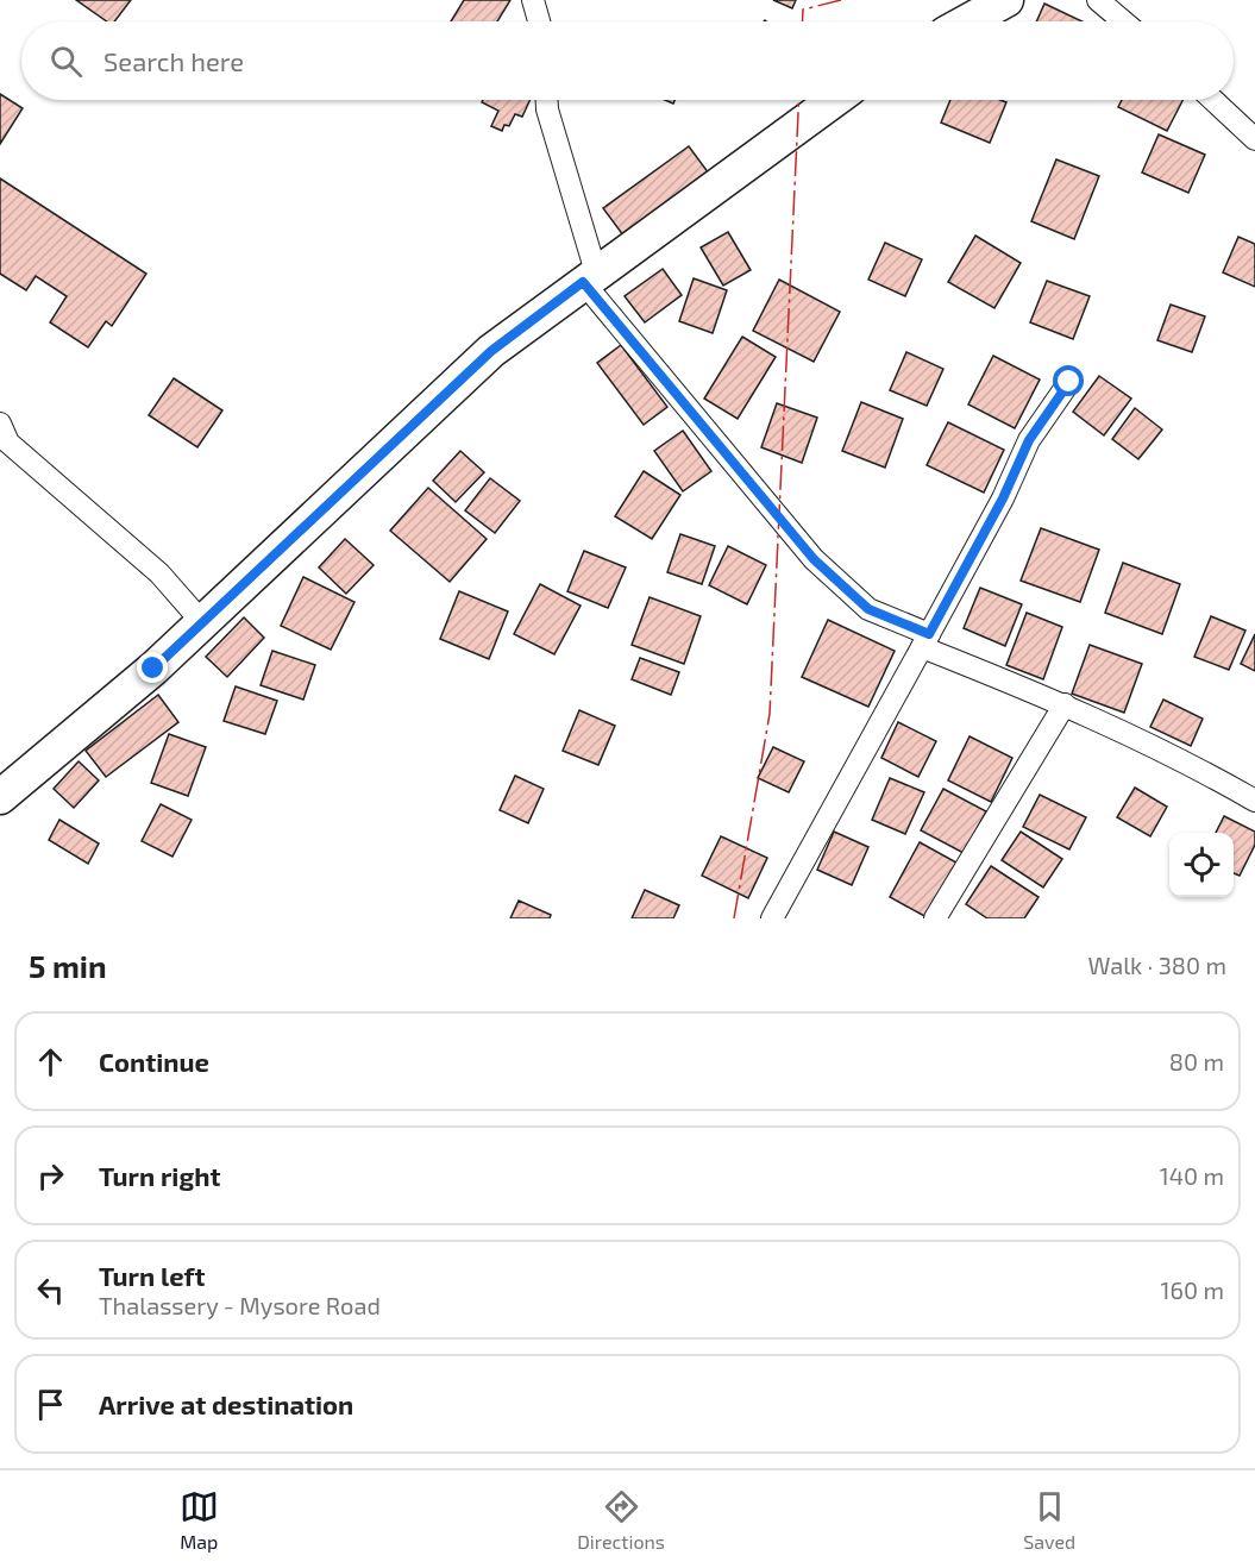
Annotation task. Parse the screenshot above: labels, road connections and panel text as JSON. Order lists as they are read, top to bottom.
{
  "page": {
    "search": "Search here",
    "heading": ["5 min", "Walk · 380 m"],
    "list": [
      ["Continue", "80 m"],
      ["Turn right", "140 m"],
      ["Turn left", "Thalassery - Mysore Road", "160 m"],
      "Arrive at destination"
    ],
    "nav": ["Map", "Directions", "Saved"]
  }
}
